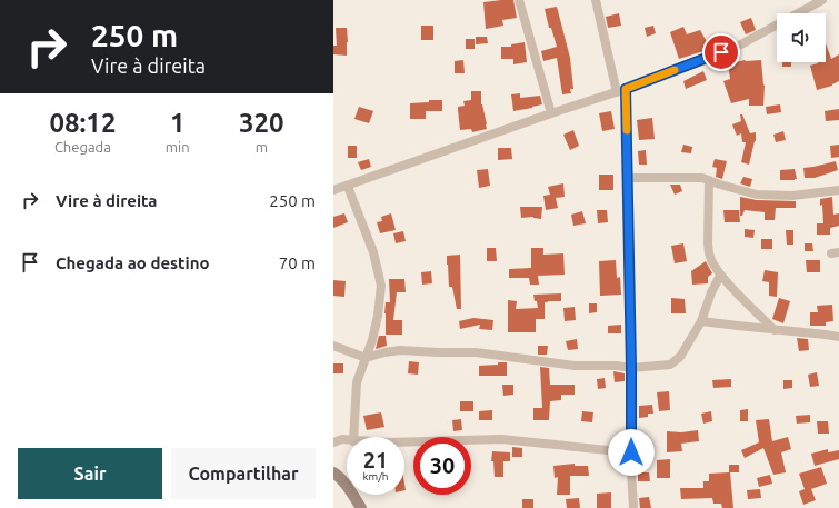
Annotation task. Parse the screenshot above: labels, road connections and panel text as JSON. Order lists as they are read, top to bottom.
{
  "page": {
    "turn": ["250 m", "Vire à direita"],
    "eta": [
      "08:12",
      "Chegada",
      "1",
      "min",
      "320",
      "m"
    ],
    "list": [
      {
        "name": "Vire à direita",
        "value": "250 m"
      },
      {
        "name": "Chegada ao destino",
        "value": "70 m"
      }
    ],
    "speed": "21 km/h",
    "limit": "30",
    "buttons": ["Sair", "Compartilhar"]
  }
}
